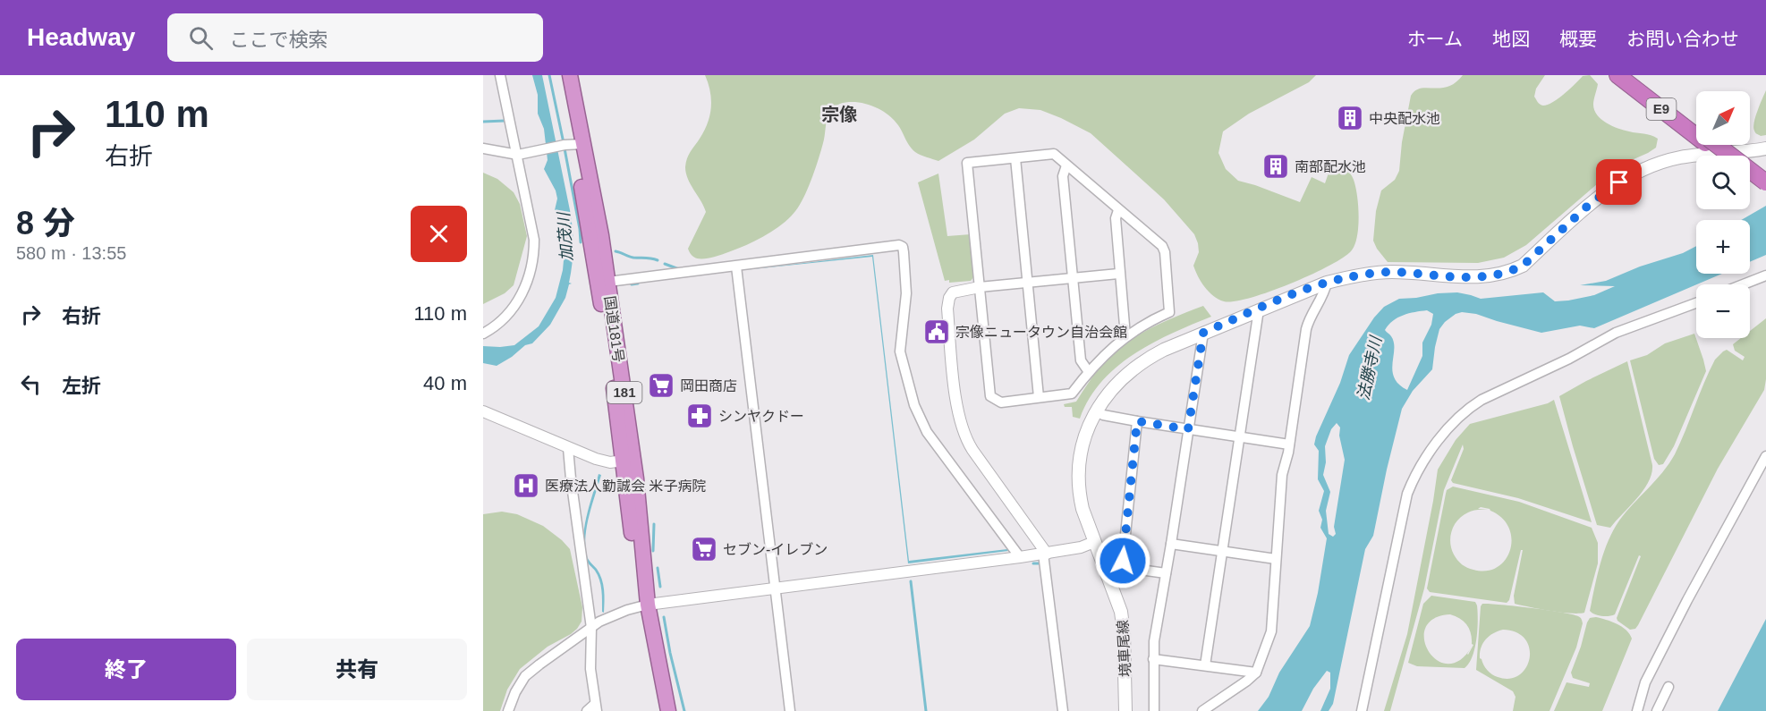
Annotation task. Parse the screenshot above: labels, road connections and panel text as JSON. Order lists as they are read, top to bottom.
{
  "streets": {
    "highway": ["E9", "国道181号", "181"],
    "main road": ["境車尾線"]
  },
  "districts": ["宗像"],
  "water": ["加茂川", "法勝寺川"],
  "places": {
    "building": ["中央配水池", "南部配水池"],
    "public building": ["宗像ニュータウン自治会館"],
    "supermarket": ["岡田商店", "セブン-イレブン"],
    "pharmacy": ["シンヤクドー"],
    "hospital": ["医療法人勤誠会 米子病院"]
  },
  "north": "top right",
  "page": {
    "header": "Headway",
    "search": "ここで検索",
    "nav": [
      "ホーム",
      "地図",
      "概要",
      "お問い合わせ"
    ],
    "turn": ["110 m", "右折"],
    "map_buttons": ["+", "−"],
    "heading": ["8 分", "580 m · 13:55"],
    "list": [
      {
        "name": "右折",
        "value": "110 m"
      },
      {
        "name": "左折",
        "value": "40 m"
      }
    ],
    "buttons": ["終了", "共有"]
  }
}
